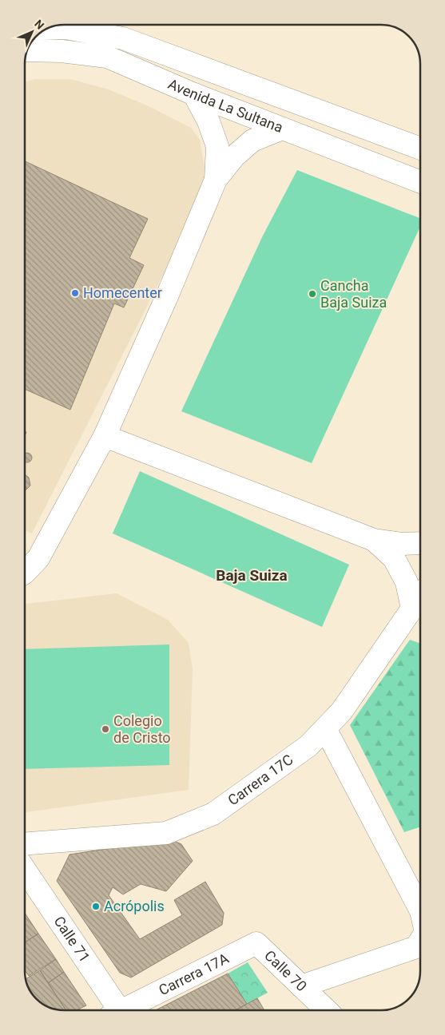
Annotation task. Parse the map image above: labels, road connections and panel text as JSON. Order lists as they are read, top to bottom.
{
  "streets": {
    "street": [
      "Avenida La Sultana",
      "Carrera 17C",
      "Calle 71",
      "Calle 70",
      "Carrera 17A"
    ]
  },
  "crossings": [
    ["Calle 70", "Carrera 17A"]
  ],
  "districts": ["Baja Suiza"],
  "places": [
    "Homecenter",
    "Cancha Baja Suiza",
    "Colegio de Cristo",
    "Acrópolis"
  ],
  "north": "top right"
}
